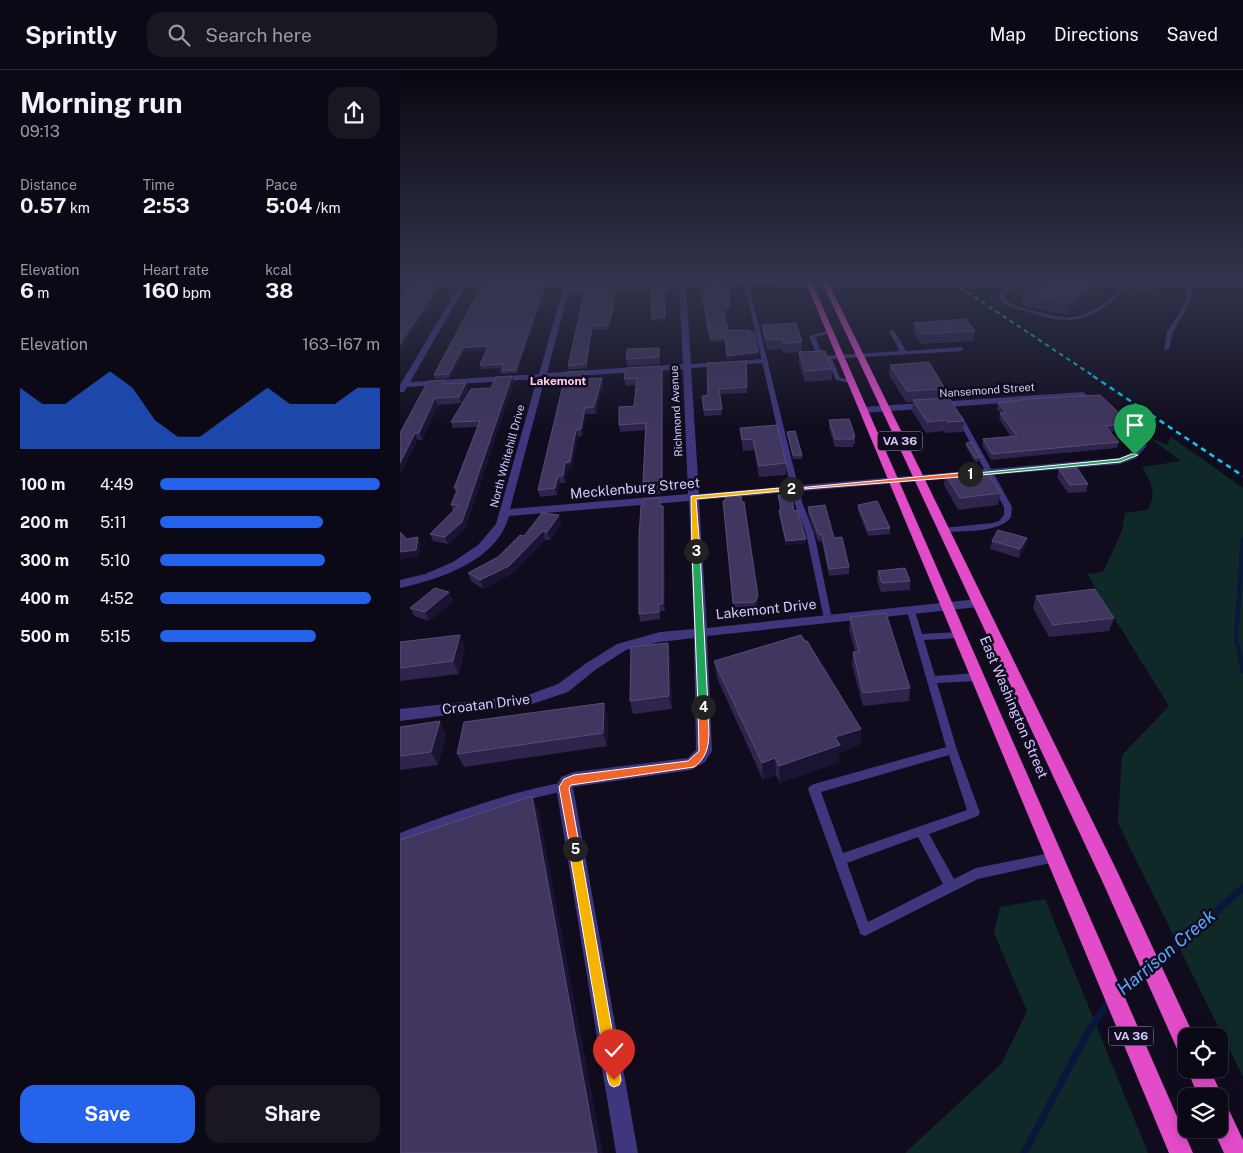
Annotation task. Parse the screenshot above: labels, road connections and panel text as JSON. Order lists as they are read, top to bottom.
{
  "streets": {
    "highway": ["VA 36", "East Washington Street"],
    "street": [
      "Nansemond Street",
      "Richmond Avenue",
      "North Whitehill Drive",
      "Mecklenburg Street",
      "Lakemont Drive",
      "Croatan Drive"
    ]
  },
  "crossings": [
    ["Nansemond Street", "East Washington Street"],
    ["Richmond Avenue", "Mecklenburg Street"],
    ["Richmond Avenue", "Lakemont Drive"],
    ["North Whitehill Drive", "Mecklenburg Street"],
    ["Mecklenburg Street", "East Washington Street"],
    ["Lakemont Drive", "Croatan Drive"],
    ["Lakemont Drive", "East Washington Street"]
  ],
  "districts": ["Lakemont"],
  "water": ["Harrison Creek"],
  "page": {
    "header": "Sprintly",
    "search": "Search here",
    "nav": ["Map", "Directions", "Saved"],
    "heading": ["Morning run", "09:13"],
    "stats": [
      ["Distance", "0.57 km"],
      ["Time", "2:53"],
      ["Pace", "5:04 /km"],
      ["Elevation", "6 m"],
      ["Heart rate", "160 bpm"],
      ["kcal", "38"]
    ],
    "chart": ["Elevation", "163–167 m"],
    "pins": [
      "1",
      "2",
      "3",
      "4",
      "5"
    ],
    "list": [
      {
        "name": "100 m",
        "note": "4:49"
      },
      {
        "name": "200 m",
        "note": "5:11"
      },
      {
        "name": "300 m",
        "note": "5:10"
      },
      {
        "name": "400 m",
        "note": "4:52"
      },
      {
        "name": "500 m",
        "note": "5:15"
      }
    ],
    "buttons": ["Save", "Share"]
  }
}
